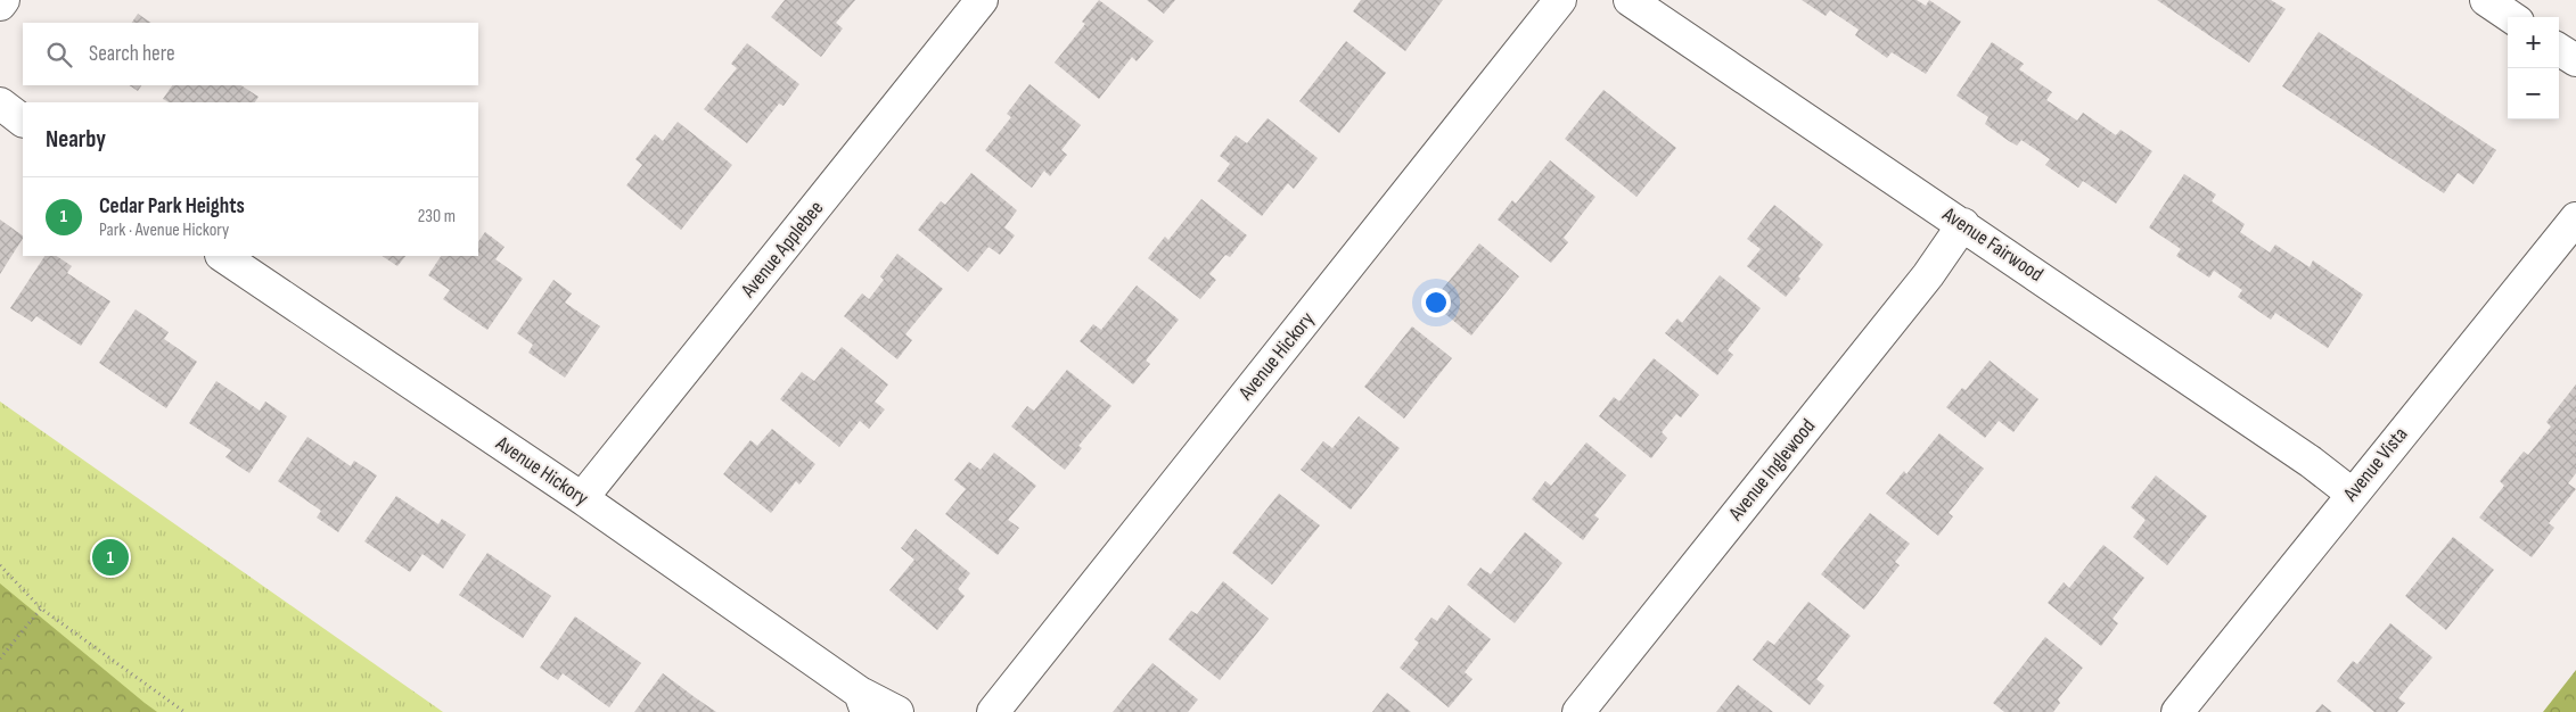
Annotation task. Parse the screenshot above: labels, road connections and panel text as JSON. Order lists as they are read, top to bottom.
{
  "streets": {
    "street": [
      "Avenue Fairwood",
      "Avenue Applebee",
      "Avenue Hickory",
      "Avenue Vista",
      "Avenue Inglewood"
    ]
  },
  "crossings": [
    ["Avenue Fairwood", "Avenue Vista"],
    ["Avenue Fairwood", "Avenue Inglewood"],
    ["Avenue Applebee", "Avenue Hickory"]
  ],
  "page": {
    "map_buttons": ["+", "−"],
    "search": "Search here",
    "heading": "Nearby",
    "list": [
      {
        "mark": "1",
        "name": "Cedar Park Heights",
        "note": "Park · Avenue Hickory",
        "value": "230 m"
      }
    ],
    "pins": "1"
  }
}
